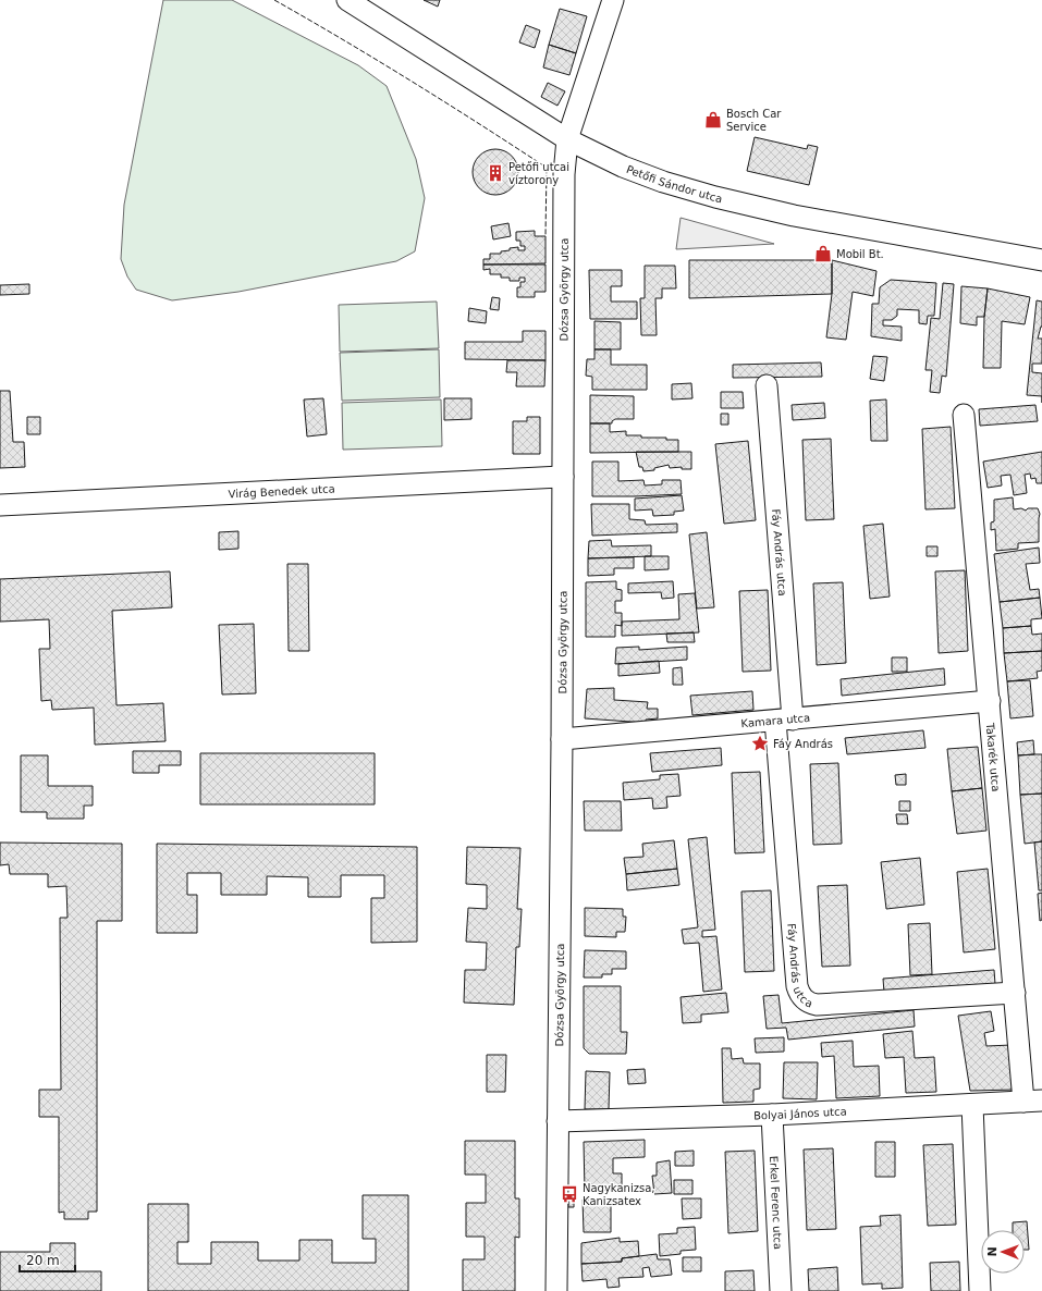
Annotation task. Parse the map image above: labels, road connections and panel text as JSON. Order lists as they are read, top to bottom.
{
  "streets": {
    "street": [
      "Petőfi Sándor utca",
      "Dózsa György utca",
      "Virág Benedek utca",
      "Fáy András utca",
      "Kamara utca",
      "Takarék utca",
      "Bolyai János utca",
      "Erkel Ferenc utca"
    ]
  },
  "crossings": [
    ["Petőfi Sándor utca", "Dózsa György utca"],
    ["Dózsa György utca", "Virág Benedek utca"],
    ["Dózsa György utca", "Kamara utca"],
    ["Dózsa György utca", "Bolyai János utca"],
    ["Fáy András utca", "Kamara utca"],
    ["Fáy András utca", "Takarék utca"],
    ["Kamara utca", "Takarék utca"],
    ["Takarék utca", "Bolyai János utca"],
    ["Bolyai János utca", "Erkel Ferenc utca"]
  ],
  "places": {
    "shop": ["Bosch Car Service", "Mobil Bt."],
    "building": ["Petőfi utcai víztorony"],
    "place": ["Fáy András"],
    "bus stop": ["Nagykanizsa, Kanizsatex"]
  },
  "scale_bar": "20 m",
  "north": "left"
}
